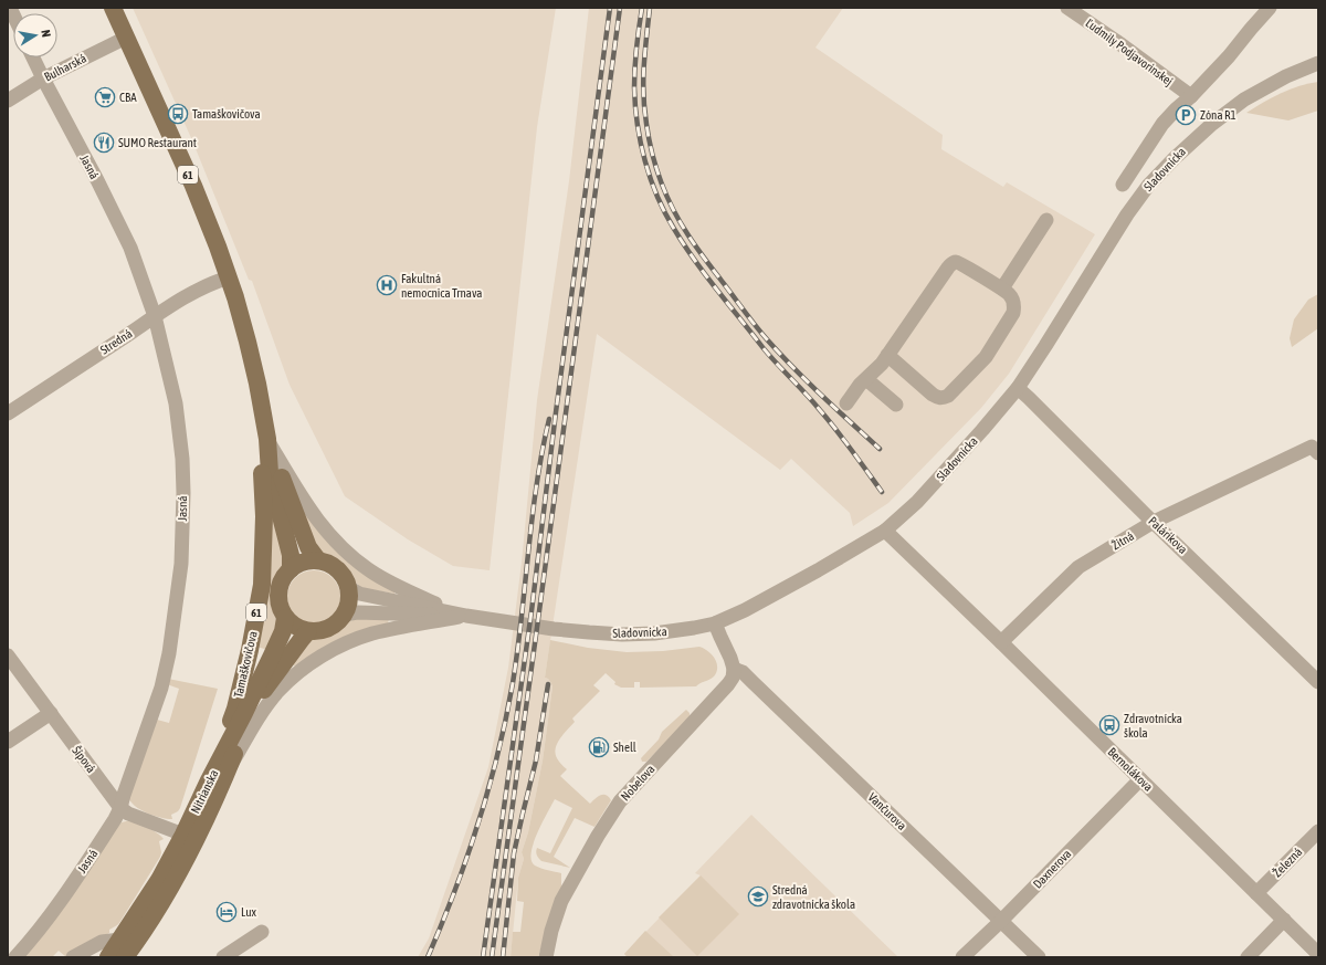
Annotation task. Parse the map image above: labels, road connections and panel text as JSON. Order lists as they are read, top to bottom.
{
  "streets": {
    "main road": ["61", "Tamaškovičova", "Nitrianska"],
    "street": [
      "Ľudmily Podjavorinskej",
      "Bulharská",
      "Jasná",
      "Sladovnícka",
      "Stredná",
      "Palárikova",
      "Žitná",
      "Šípová",
      "Bernolákova",
      "Nobelova",
      "Vančurova",
      "Železná",
      "Daxnerova"
    ]
  },
  "crossings": [
    ["Bulharská", "Jasná"],
    ["Bulharská", "Tamaškovičova"],
    ["Jasná", "Stredná"],
    ["Jasná", "Šípová"],
    ["Sladovnícka", "61"],
    ["Sladovnícka", "Palárikova"],
    ["Sladovnícka", "Tamaškovičova"],
    ["Sladovnícka", "Bernolákova"],
    ["Sladovnícka", "Nitrianska"],
    ["61", "Tamaškovičova"],
    ["61", "Nitrianska"],
    ["Stredná", "Tamaškovičova"],
    ["Palárikova", "Žitná"],
    ["Žitná", "Bernolákova"],
    ["Tamaškovičova", "Nitrianska"],
    ["Šípová", "Nitrianska"],
    ["Bernolákova", "Železná"],
    ["Bernolákova", "Daxnerova"],
    ["Nobelova", "Vančurova"],
    ["Vančurova", "Daxnerova"]
  ],
  "places": {
    "supermarket": ["CBA"],
    "bus stop": ["Tamaškovičova", "Zdravotnícka škola"],
    "parking": ["Zóna R1"],
    "restaurant": ["SUMO Restaurant"],
    "hospital": ["Fakultná nemocnica Trnava"],
    "fuel station": ["Shell"],
    "school or university": ["Stredná zdravotnícka škola"],
    "hotel": ["Lux"]
  },
  "north": "right"
}
